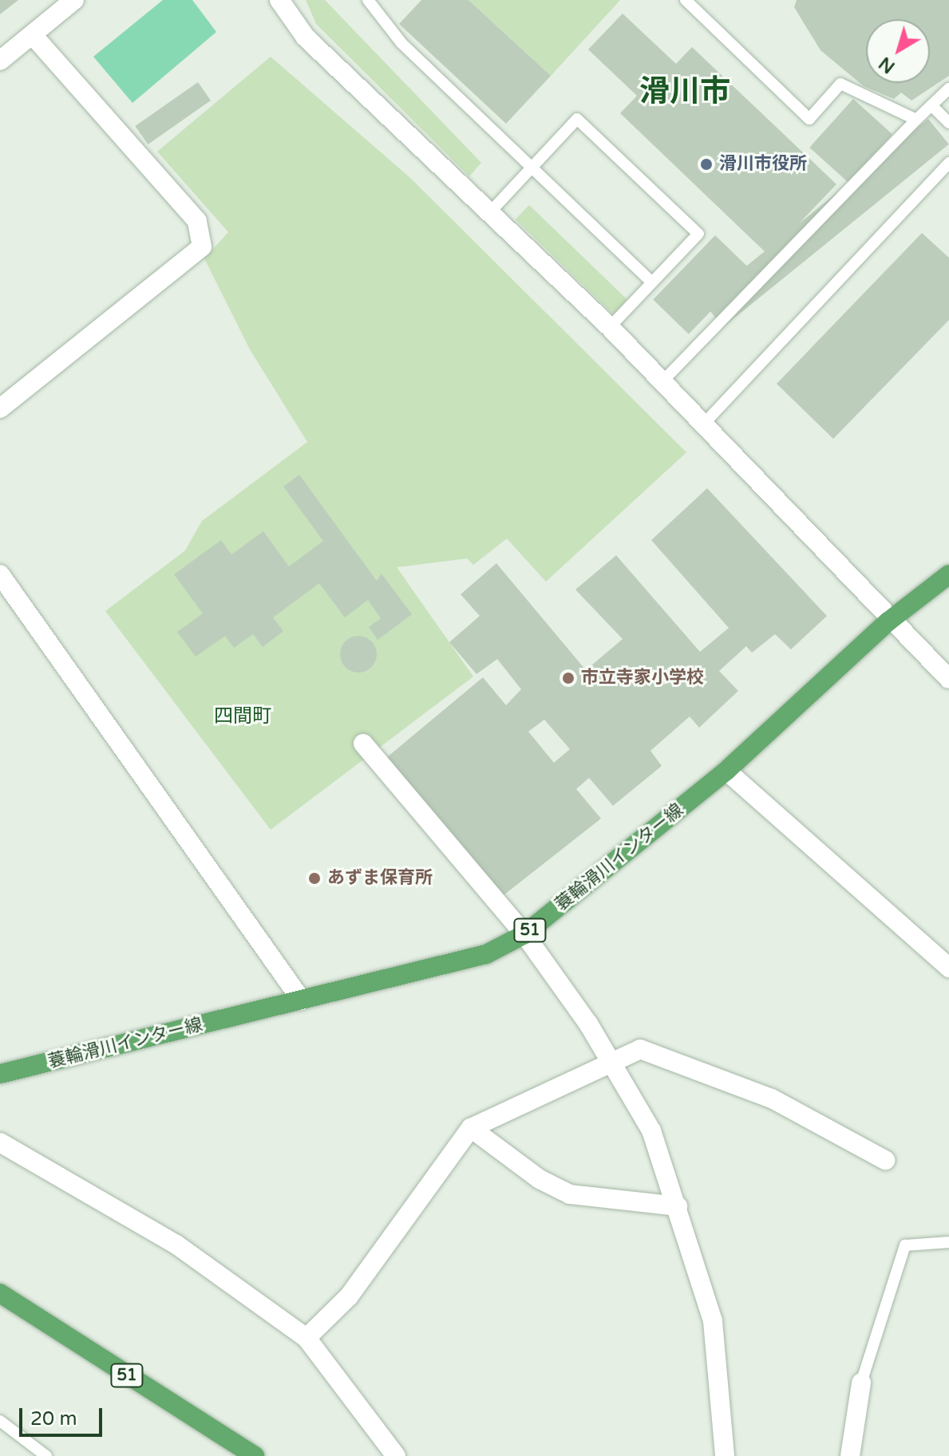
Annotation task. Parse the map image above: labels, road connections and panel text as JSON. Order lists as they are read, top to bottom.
{
  "streets": {
    "main road": ["蓑輪滑川インター線", "51"]
  },
  "districts": ["滑川市", "四間町"],
  "places": ["滑川市役所", "市立寺家小学校", "あずま保育所"],
  "scale_bar": "20 m",
  "north": "bottom left"
}
